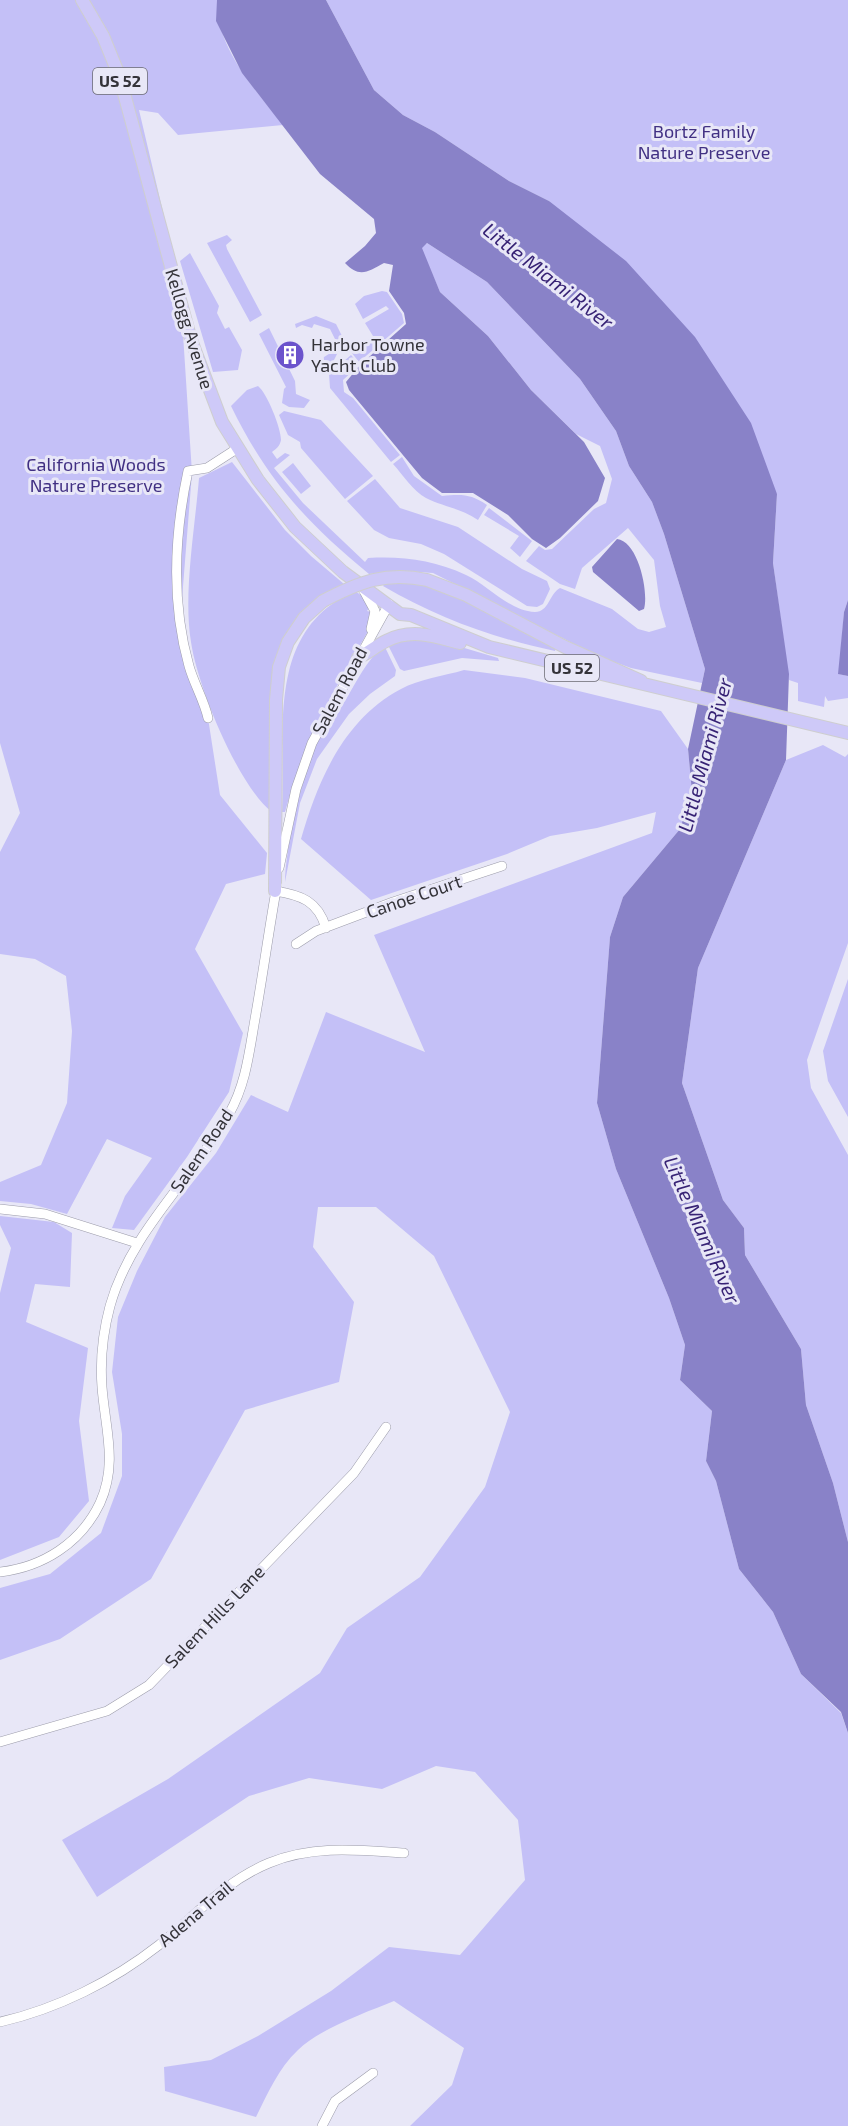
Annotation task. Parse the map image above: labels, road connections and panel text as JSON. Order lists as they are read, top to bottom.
{
  "streets": {
    "main road": ["US 52", "Kellogg Avenue"],
    "street": [
      "Salem Road",
      "Canoe Court",
      "Salem Hills Lane",
      "Adena Trail"
    ]
  },
  "crossings": [
    ["Kellogg Avenue", "Salem Road"]
  ],
  "water": ["Little Miami River"],
  "parks": ["Bortz Family Nature Preserve", "California Woods Nature Preserve"],
  "places": {
    "building": ["Harbor Towne Yacht Club"]
  }
}
